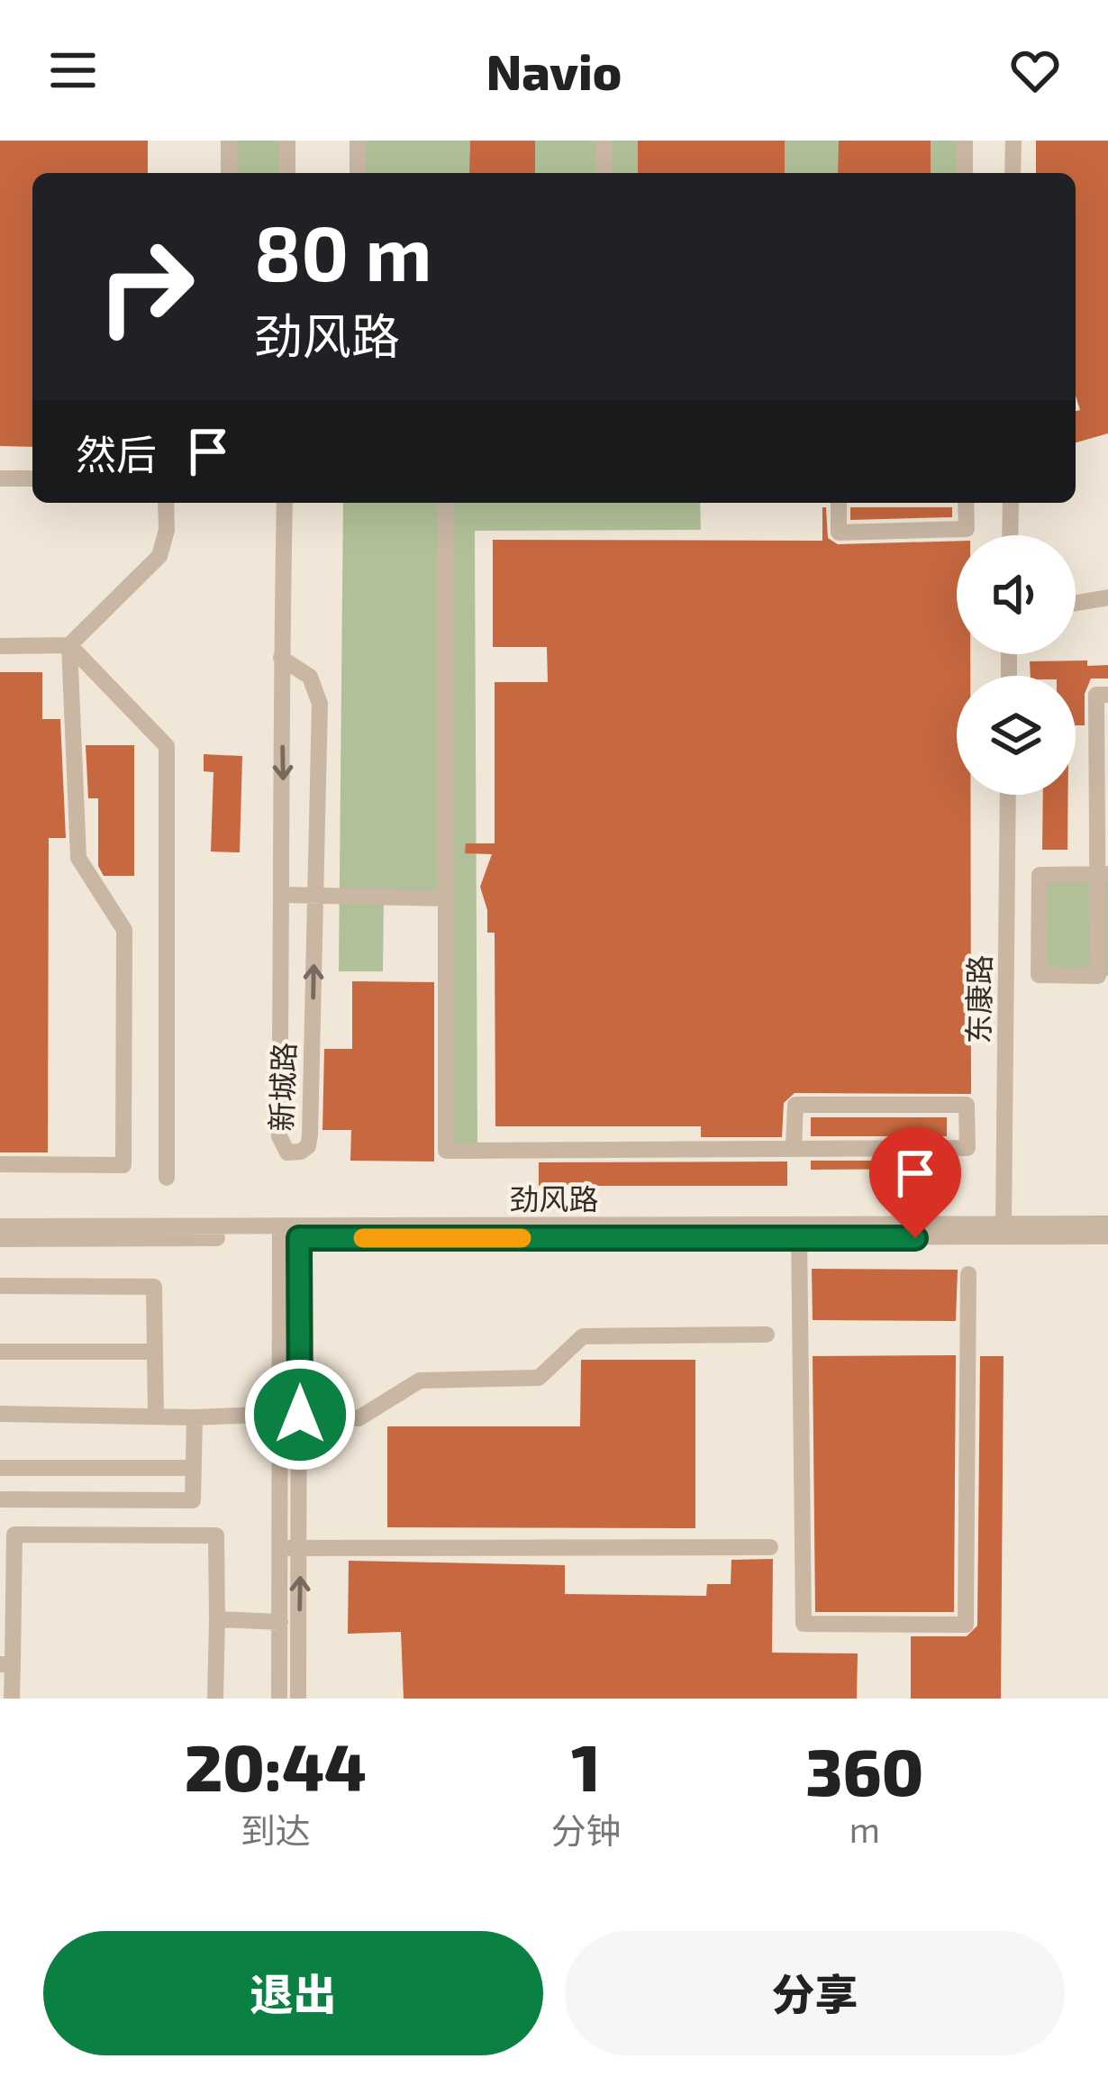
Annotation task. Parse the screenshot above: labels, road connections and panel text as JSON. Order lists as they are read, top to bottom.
{
  "streets": {
    "street": ["东康路", "新城路", "劲风路"]
  },
  "crossings": [
    ["东康路", "劲风路"]
  ],
  "page": {
    "header": "Navio",
    "turn": ["80 m", "劲风路"],
    "then": "然后",
    "eta": [
      "20:44",
      "到达",
      "1",
      "分钟",
      "360",
      "m"
    ],
    "buttons": ["退出", "分享"]
  }
}
